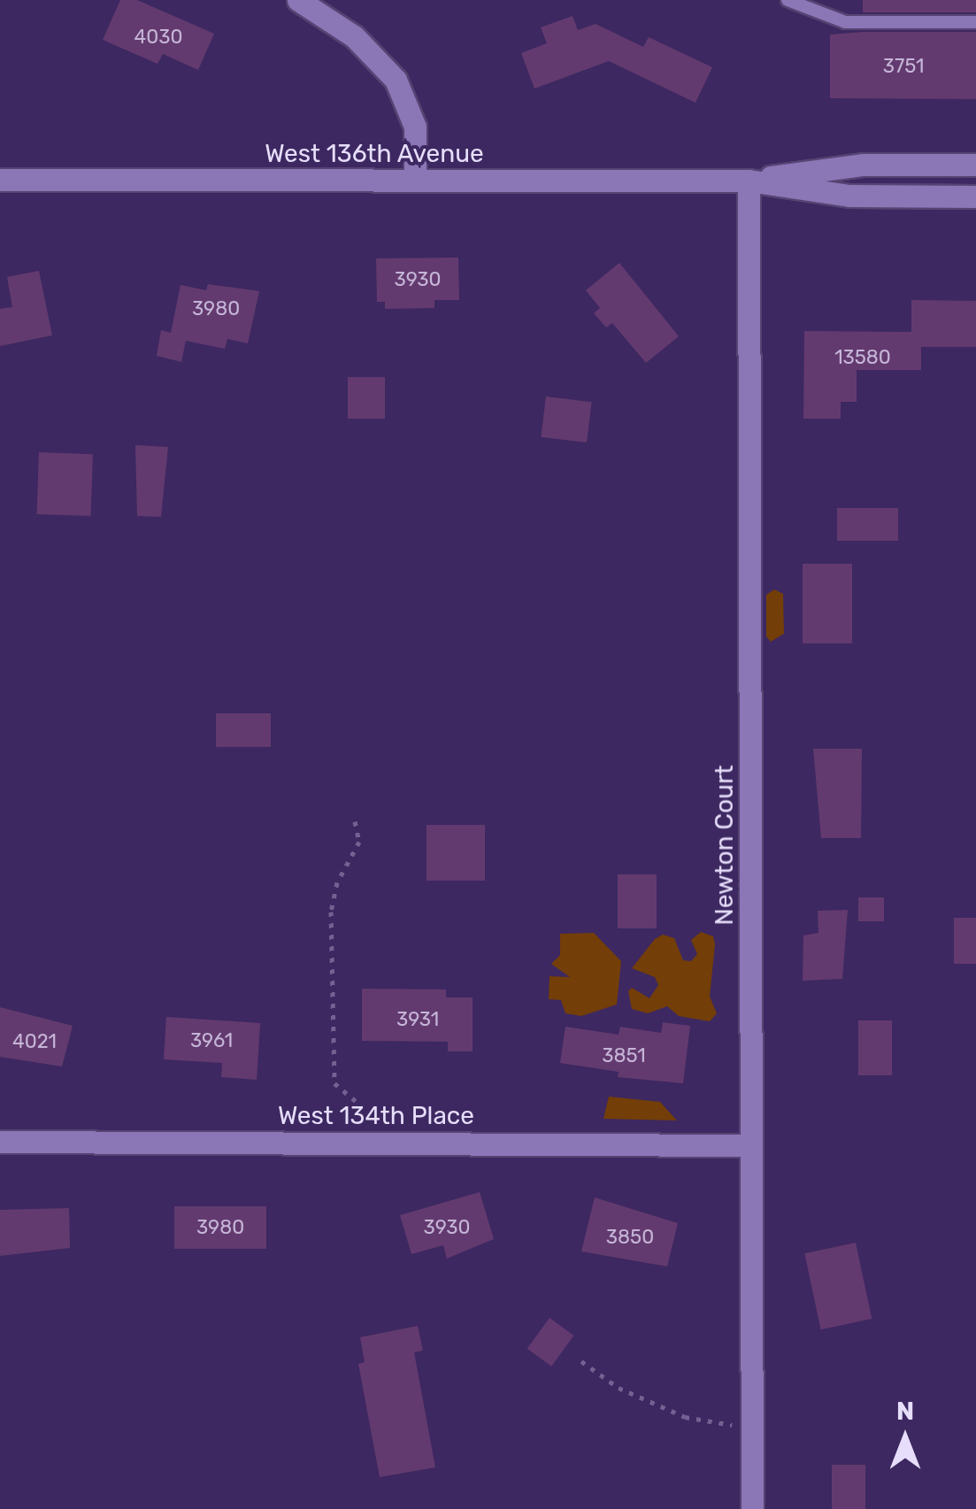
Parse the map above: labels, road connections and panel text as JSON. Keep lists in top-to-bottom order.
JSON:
{
  "streets": {
    "street": ["West 136th Avenue", "Newton Court", "West 134th Place"]
  },
  "crossings": [
    ["West 136th Avenue", "Newton Court"],
    ["Newton Court", "West 134th Place"]
  ],
  "house_numbers": [
    "4030",
    "3751",
    "3930",
    "3980",
    "13580",
    "3931",
    "3961",
    "4021",
    "3851",
    "3980",
    "3930",
    "3850"
  ],
  "north": "top"
}
